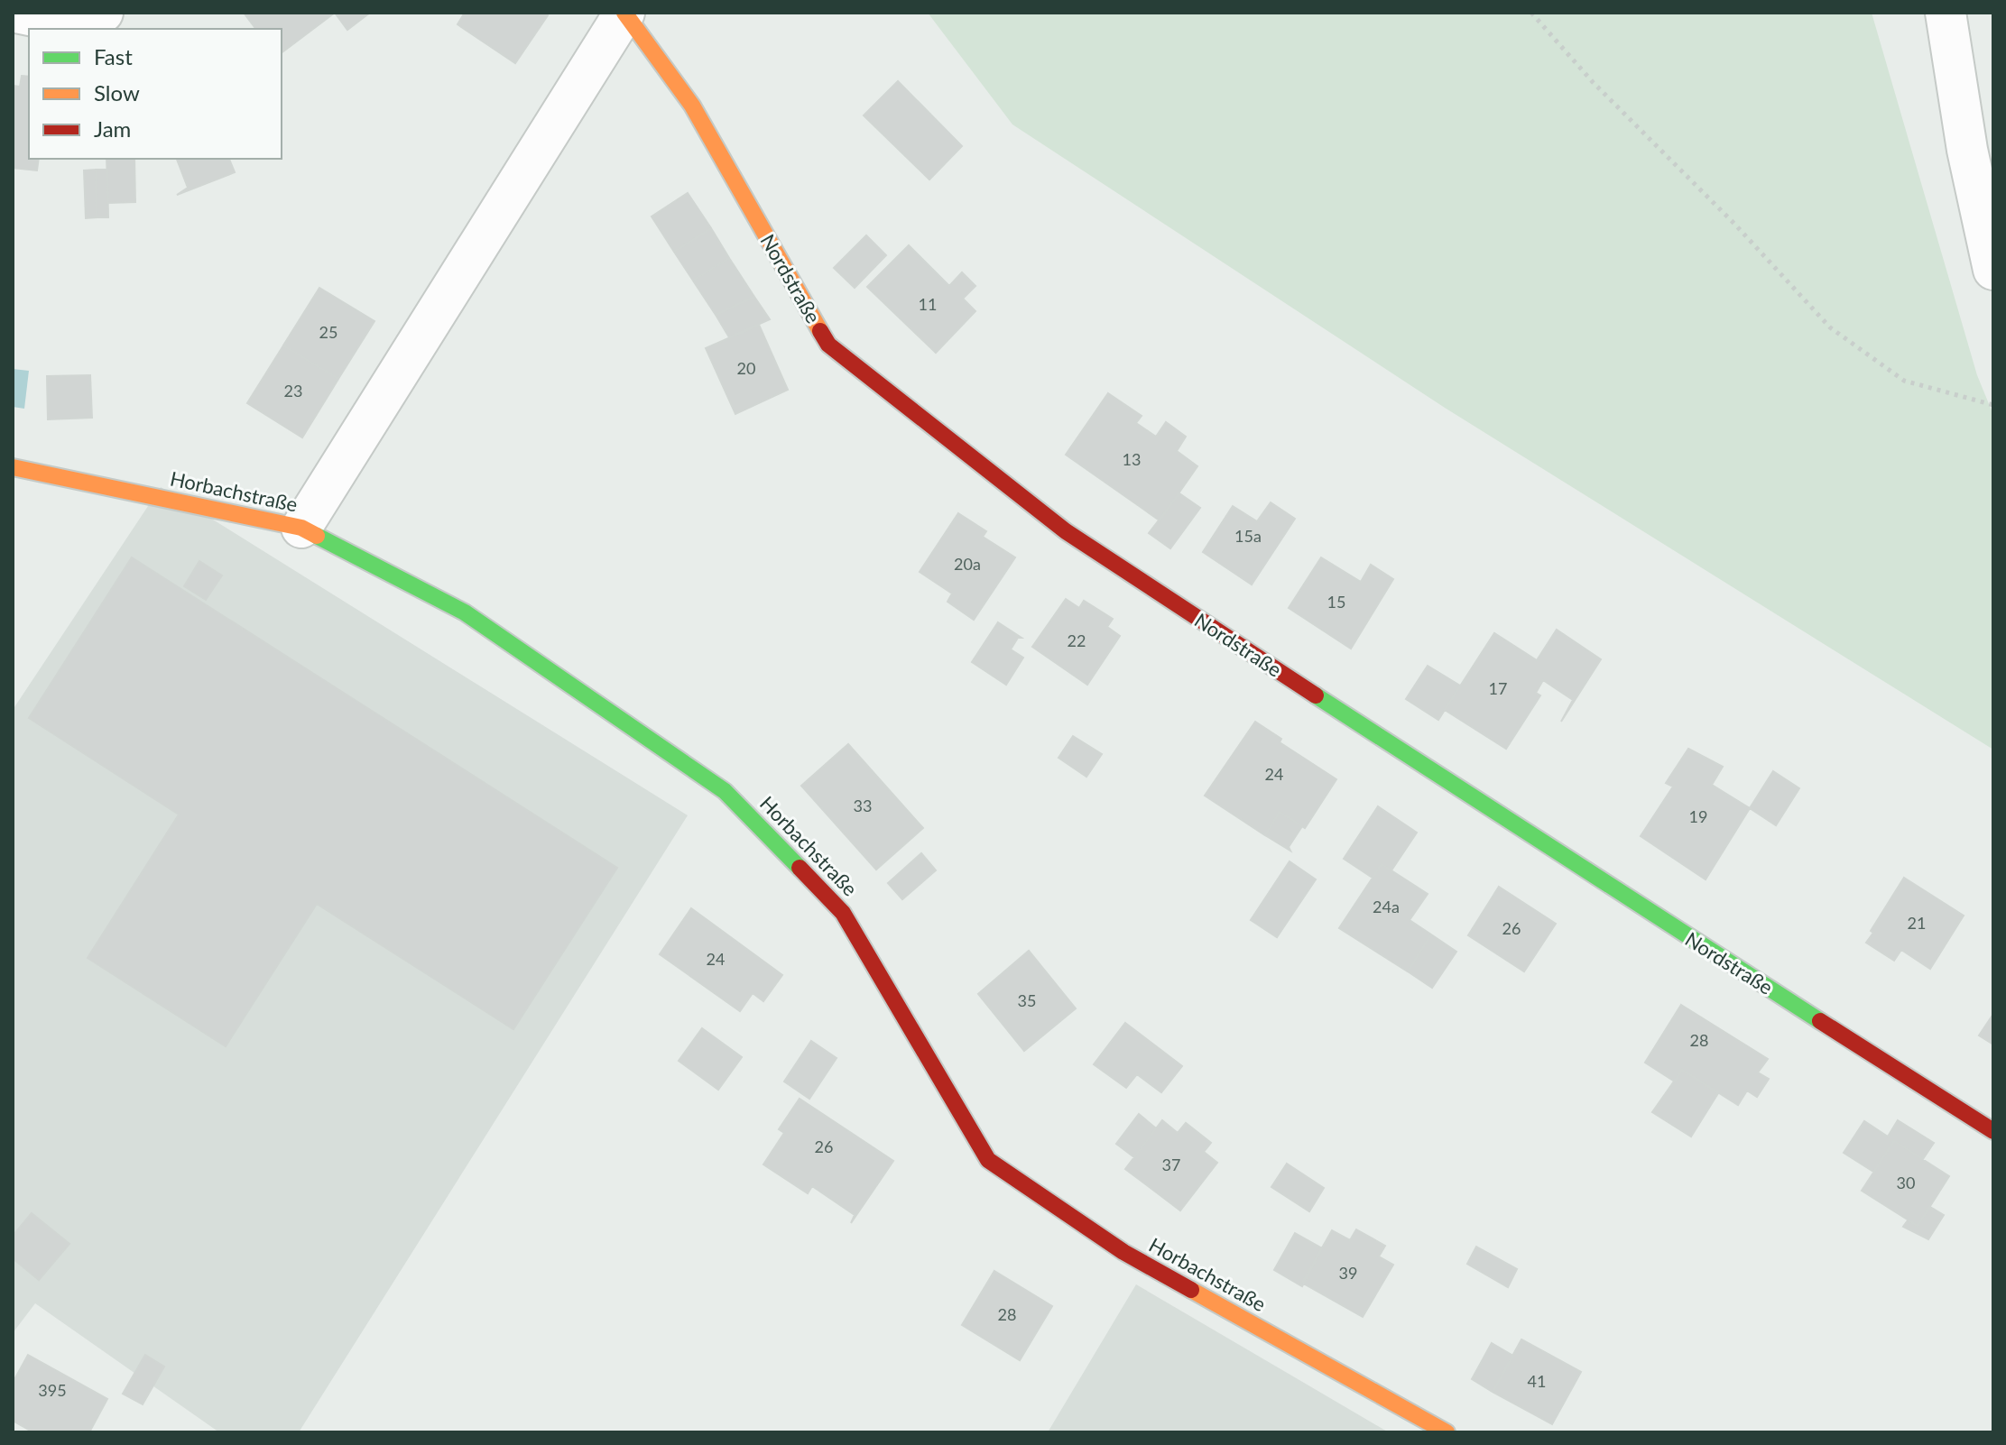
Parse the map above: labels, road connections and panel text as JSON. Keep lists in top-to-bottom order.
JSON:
{
  "streets": {
    "street": ["Nordstraße", "Horbachstraße"]
  },
  "house_numbers": [
    "11",
    "25",
    "20",
    "23",
    "13",
    "15a",
    "20a",
    "15",
    "22",
    "17",
    "24",
    "33",
    "19",
    "24a",
    "21",
    "26",
    "24",
    "35",
    "28",
    "26",
    "37",
    "30",
    "39",
    "28",
    "41",
    "395"
  ],
  "legend": ["Fast", "Slow", "Jam"]
}
